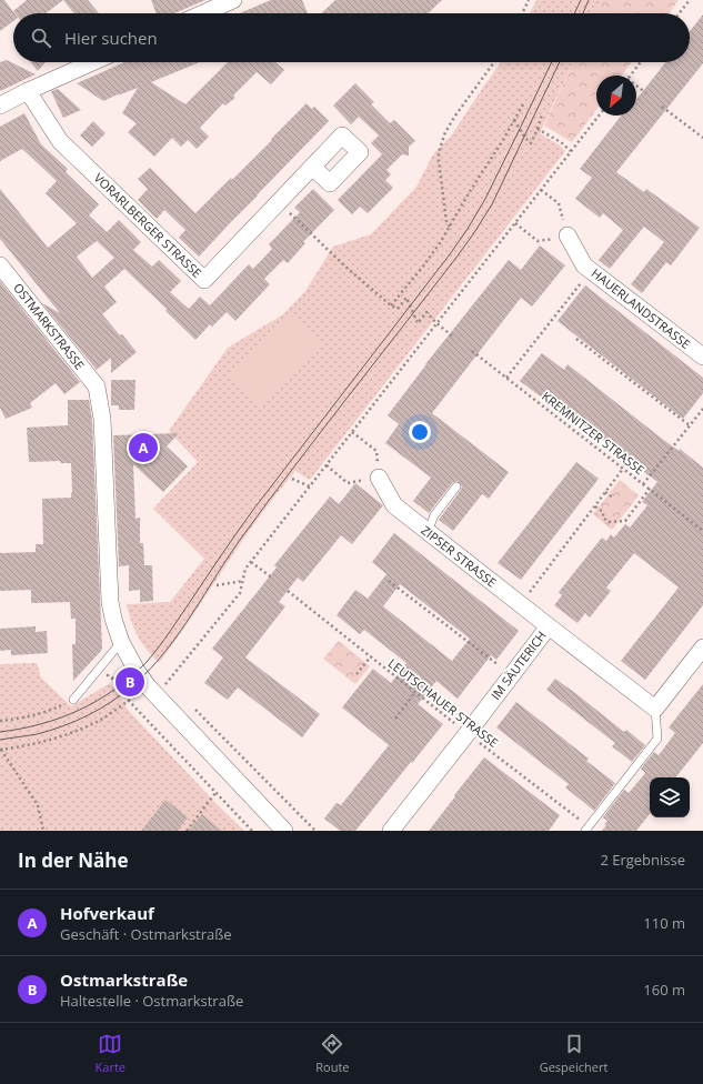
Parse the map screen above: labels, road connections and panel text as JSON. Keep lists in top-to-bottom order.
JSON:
{
  "streets": {
    "street": [
      "VORARLBERGER STRASSE",
      "HAUERLANDSTRASSE",
      "OSTMARKSTRASSE",
      "ZIPSER STRASSE",
      "IM SÄUTERICH"
    ],
    "path": ["KREMNITZER STRASSE", "LEUTSCHAUER STRASSE"]
  },
  "crossings": [
    ["ZIPSER STRASSE", "IM SÄUTERICH"],
    ["IM SÄUTERICH", "LEUTSCHAUER STRASSE"]
  ],
  "north": "bottom left",
  "page": {
    "search": "Hier suchen",
    "pins": ["A", "B"],
    "heading": ["In der Nähe", "2 Ergebnisse"],
    "list": [
      {
        "mark": "A",
        "name": "Hofverkauf",
        "note": "Geschäft · Ostmarkstraße",
        "value": "110 m"
      },
      {
        "mark": "B",
        "name": "Ostmarkstraße",
        "note": "Haltestelle · Ostmarkstraße",
        "value": "160 m"
      }
    ],
    "nav": ["Karte", "Route", "Gespeichert"]
  }
}
